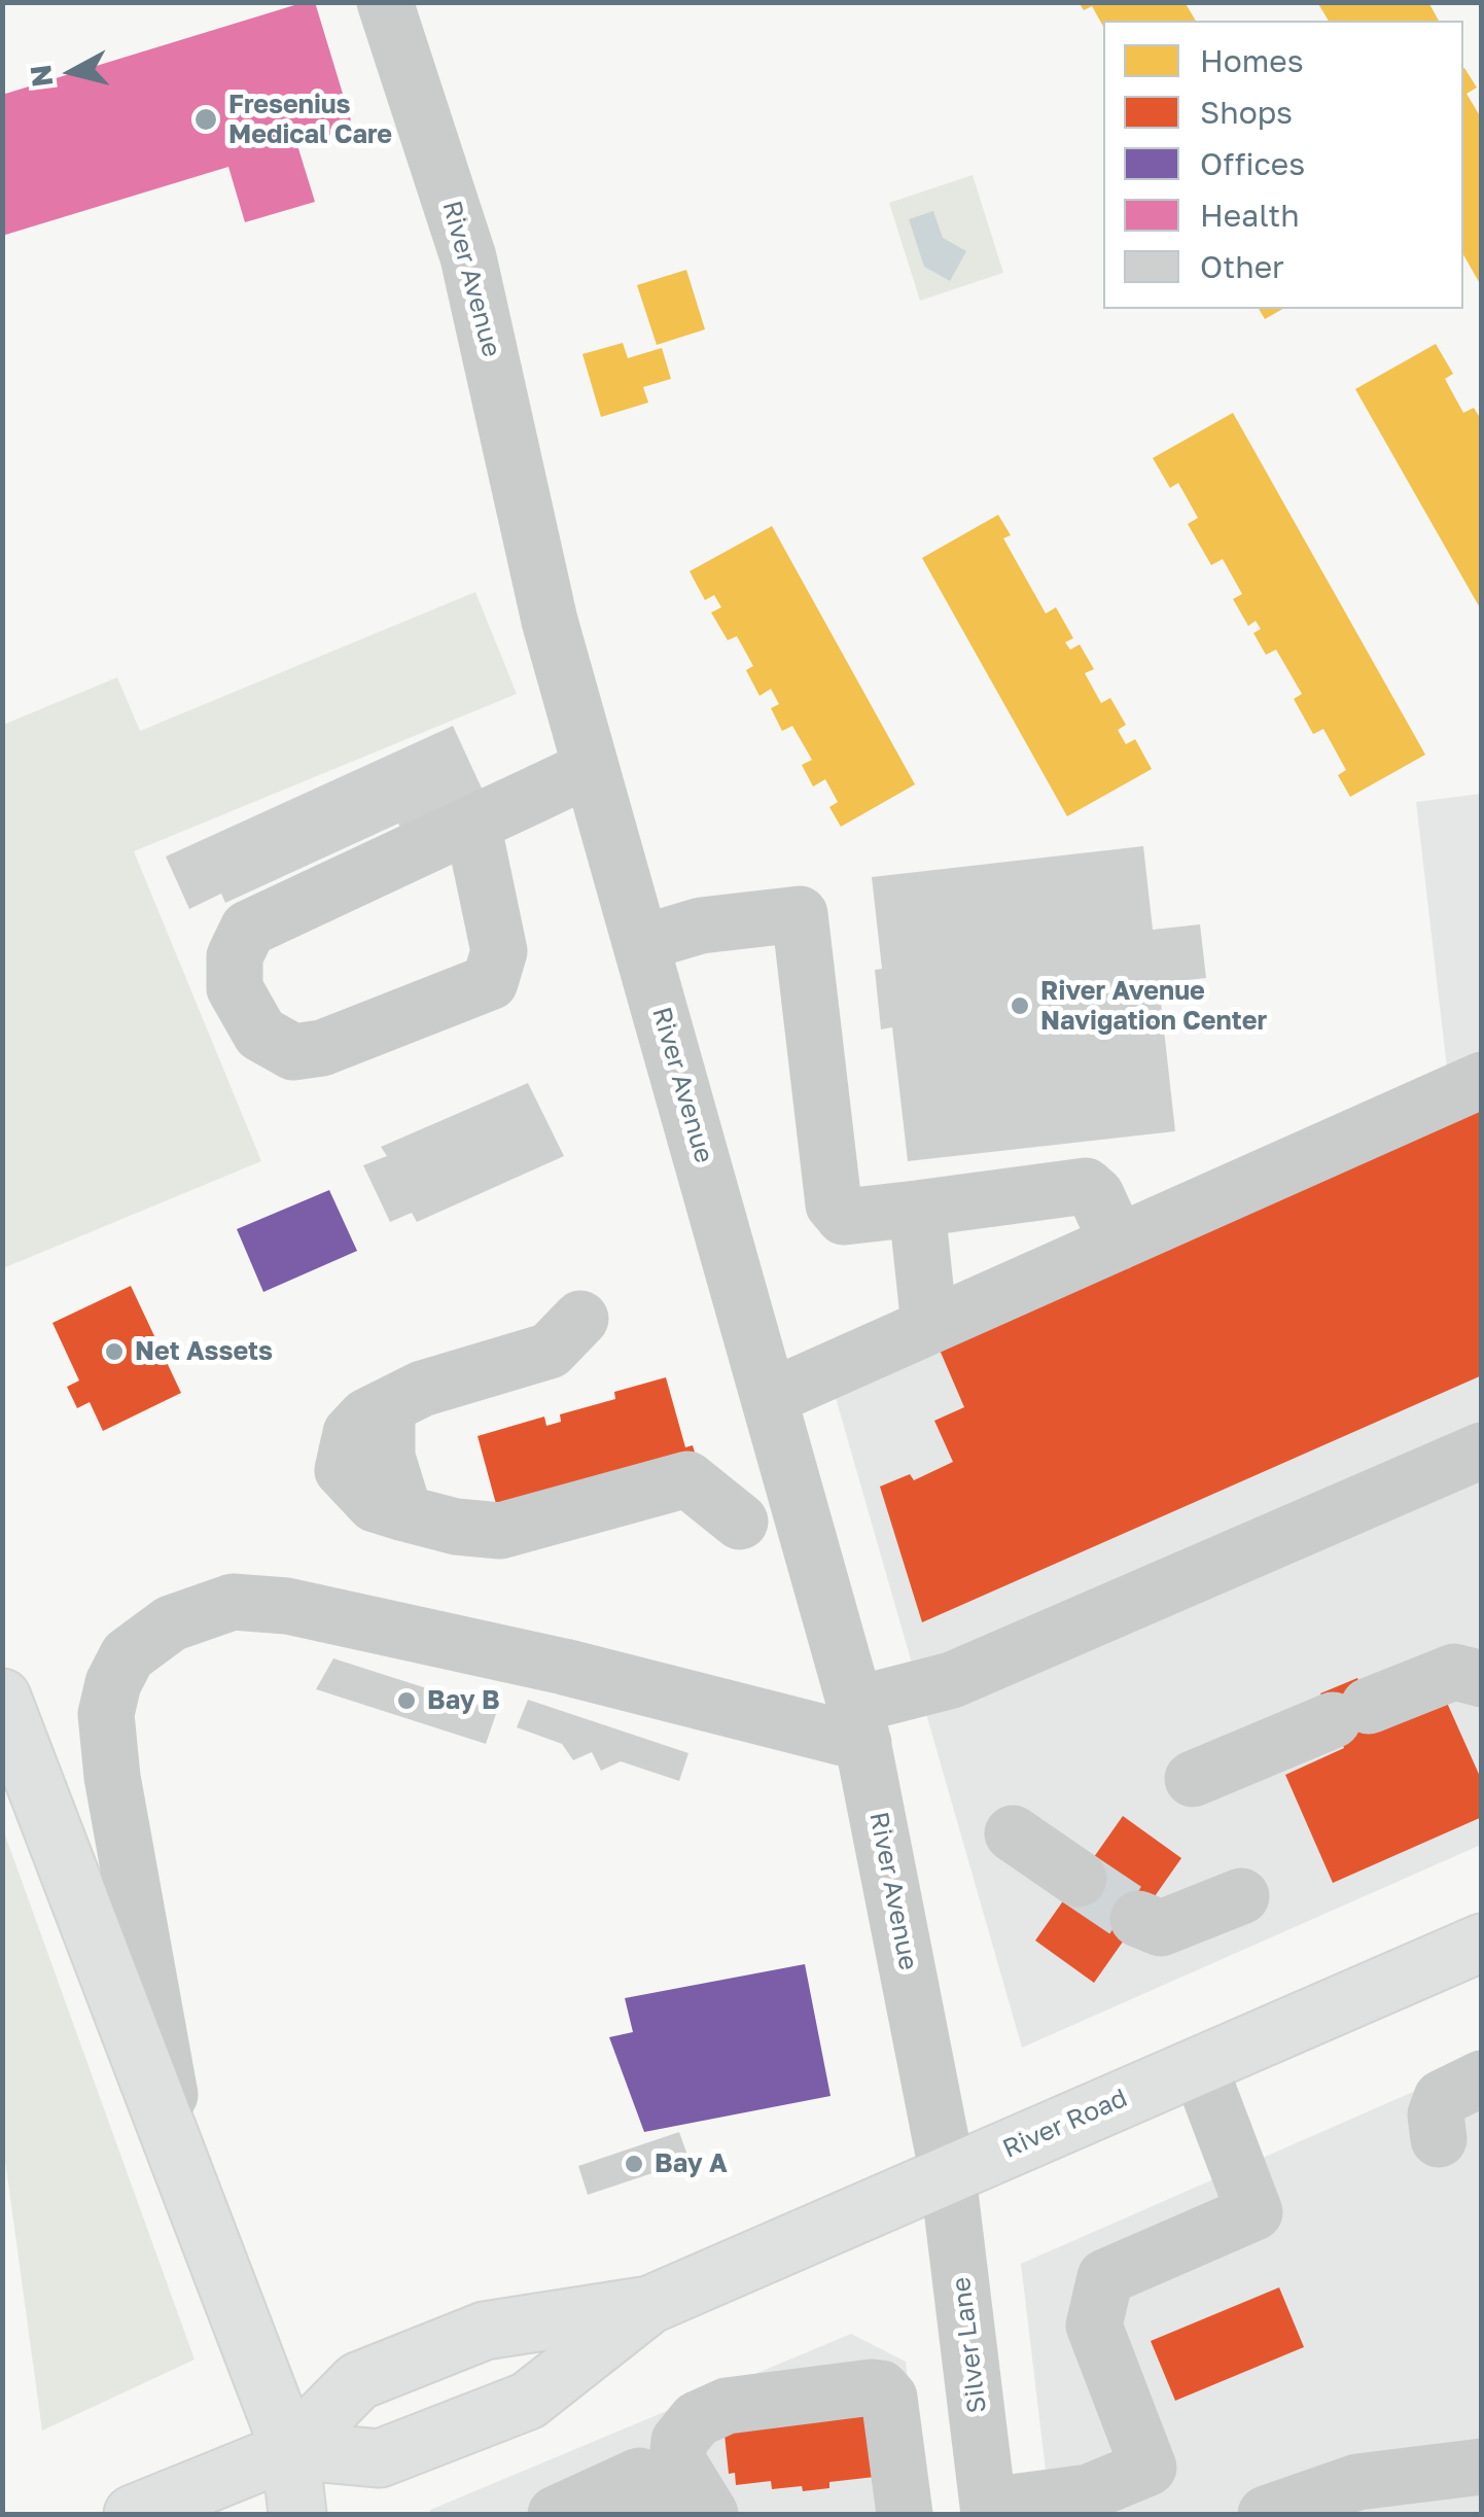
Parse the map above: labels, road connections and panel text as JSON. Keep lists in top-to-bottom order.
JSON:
{
  "streets": {
    "main road": ["River Road"],
    "street": ["River Avenue", "Silver Lane"]
  },
  "crossings": [
    ["River Avenue", "River Road"],
    ["River Avenue", "Silver Lane"],
    ["River Road", "Silver Lane"]
  ],
  "places": [
    "Fresenius Medical Care",
    "River Avenue Navigation Center",
    "Net Assets",
    "Bay B",
    "Bay A"
  ],
  "legend": [
    "Homes",
    "Shops",
    "Offices",
    "Health",
    "Other"
  ],
  "north": "left"
}
